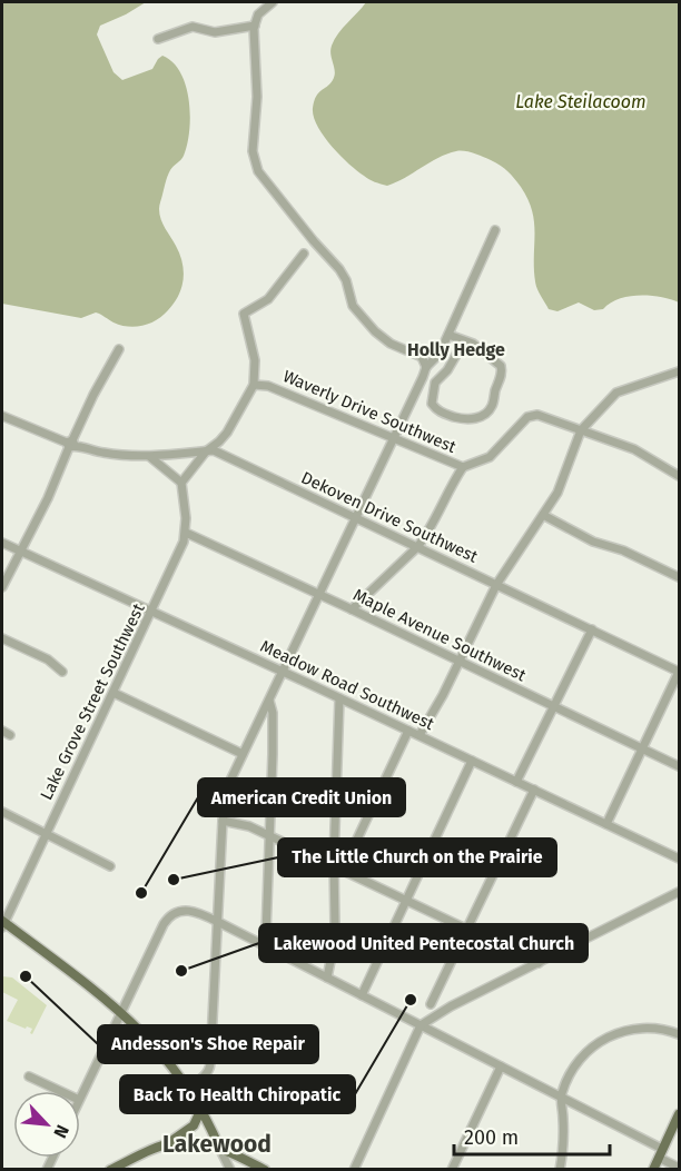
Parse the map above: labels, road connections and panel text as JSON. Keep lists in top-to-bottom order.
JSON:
{
  "streets": {
    "street": [
      "Waverly Drive Southwest",
      "Dekoven Drive Southwest",
      "Maple Avenue Southwest",
      "Meadow Road Southwest",
      "Lake Grove Street Southwest"
    ]
  },
  "crossings": [
    ["Maple Avenue Southwest", "Lake Grove Street Southwest"],
    ["Meadow Road Southwest", "Lake Grove Street Southwest"]
  ],
  "districts": ["Holly Hedge", "Lakewood"],
  "water": ["Lake Steilacoom"],
  "places": [
    "The Little Church on the Prairie",
    "American Credit Union",
    "Lakewood United Pentecostal Church",
    "Andesson's Shoe Repair",
    "Back To Health Chiropatic"
  ],
  "scale_bar": "200 m",
  "north": "bottom right"
}
